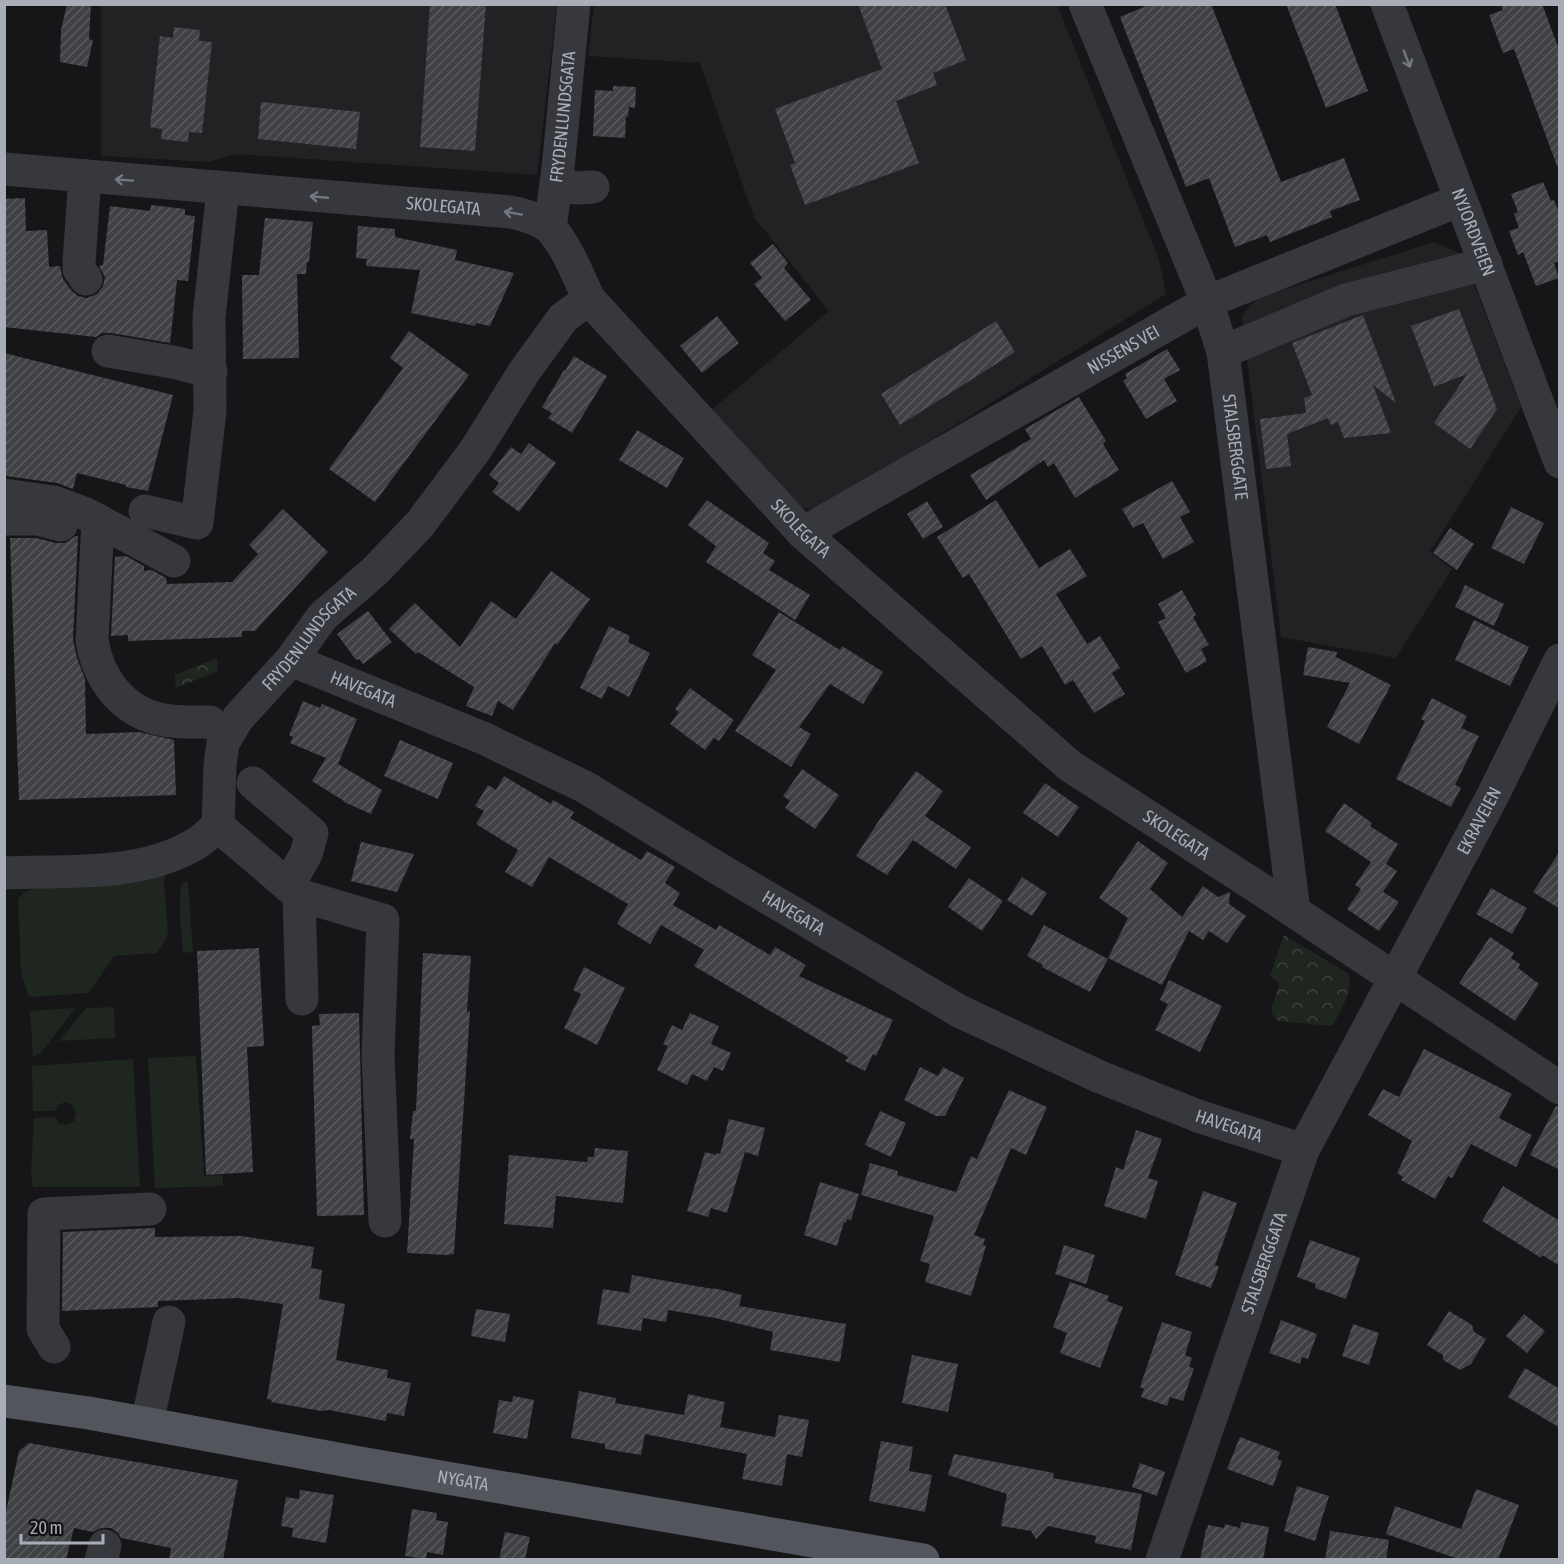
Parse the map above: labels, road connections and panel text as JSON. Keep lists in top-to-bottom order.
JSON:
{
  "streets": {
    "main road": ["NYGATA"],
    "street": [
      "FRYDENLUNDSGATA",
      "SKOLEGATA",
      "NYJORDVEIEN",
      "NISSENS VEI",
      "STALSBERGGATE",
      "HAVEGATA",
      "EKRAVEIEN",
      "STALSBERGGATA"
    ]
  },
  "crossings": [
    ["FRYDENLUNDSGATA", "SKOLEGATA"],
    ["FRYDENLUNDSGATA", "HAVEGATA"],
    ["SKOLEGATA", "NISSENS VEI"],
    ["SKOLEGATA", "STALSBERGGATE"],
    ["SKOLEGATA", "EKRAVEIEN"],
    ["SKOLEGATA", "STALSBERGGATA"],
    ["NYJORDVEIEN", "NISSENS VEI"],
    ["NISSENS VEI", "STALSBERGGATE"],
    ["HAVEGATA", "STALSBERGGATA"],
    ["EKRAVEIEN", "STALSBERGGATA"]
  ],
  "one_way": ["NYJORDVEIEN"],
  "scale_bar": "20 m"
}
